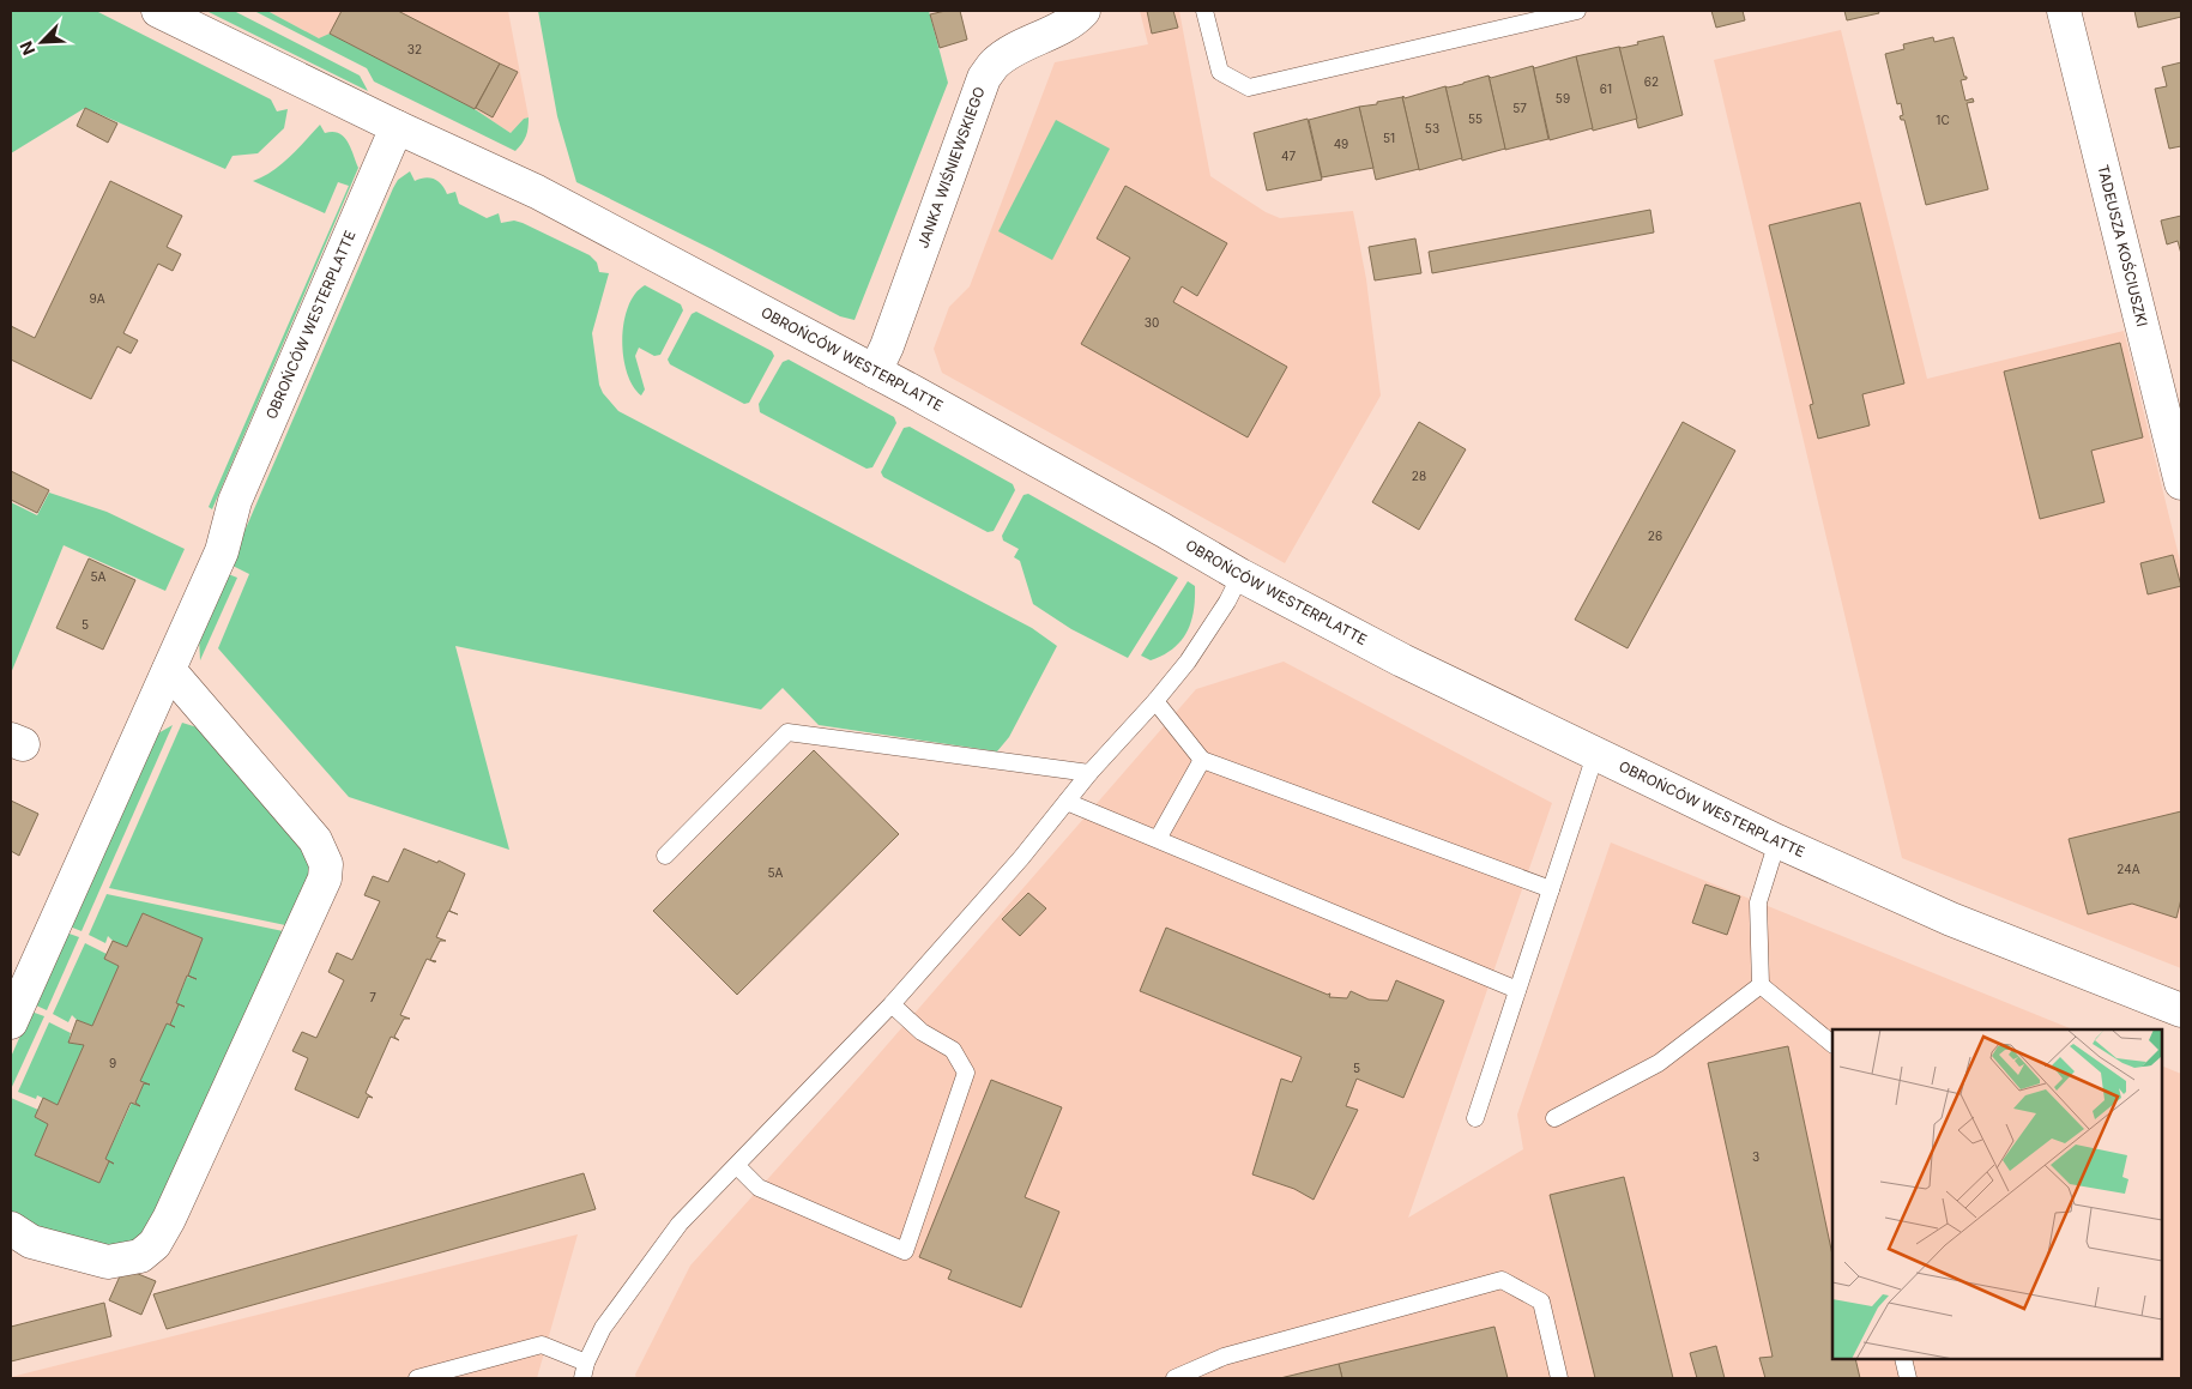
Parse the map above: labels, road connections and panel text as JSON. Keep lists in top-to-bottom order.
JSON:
{
  "streets": {
    "street": ["JANKA WIŚNIEWSKIEGO", "TADEUSZA KOŚCIUSZKI", "OBROŃCÓW WESTERPLATTE"]
  },
  "crossings": [
    ["JANKA WIŚNIEWSKIEGO", "OBROŃCÓW WESTERPLATTE"]
  ],
  "house_numbers": [
    "32",
    "62",
    "61",
    "59",
    "57",
    "55",
    "1C",
    "53",
    "51",
    "49",
    "47",
    "9A",
    "30",
    "28",
    "26",
    "5A",
    "5",
    "24A",
    "5A",
    "7",
    "9",
    "5",
    "3"
  ],
  "north": "bottom left"
}
